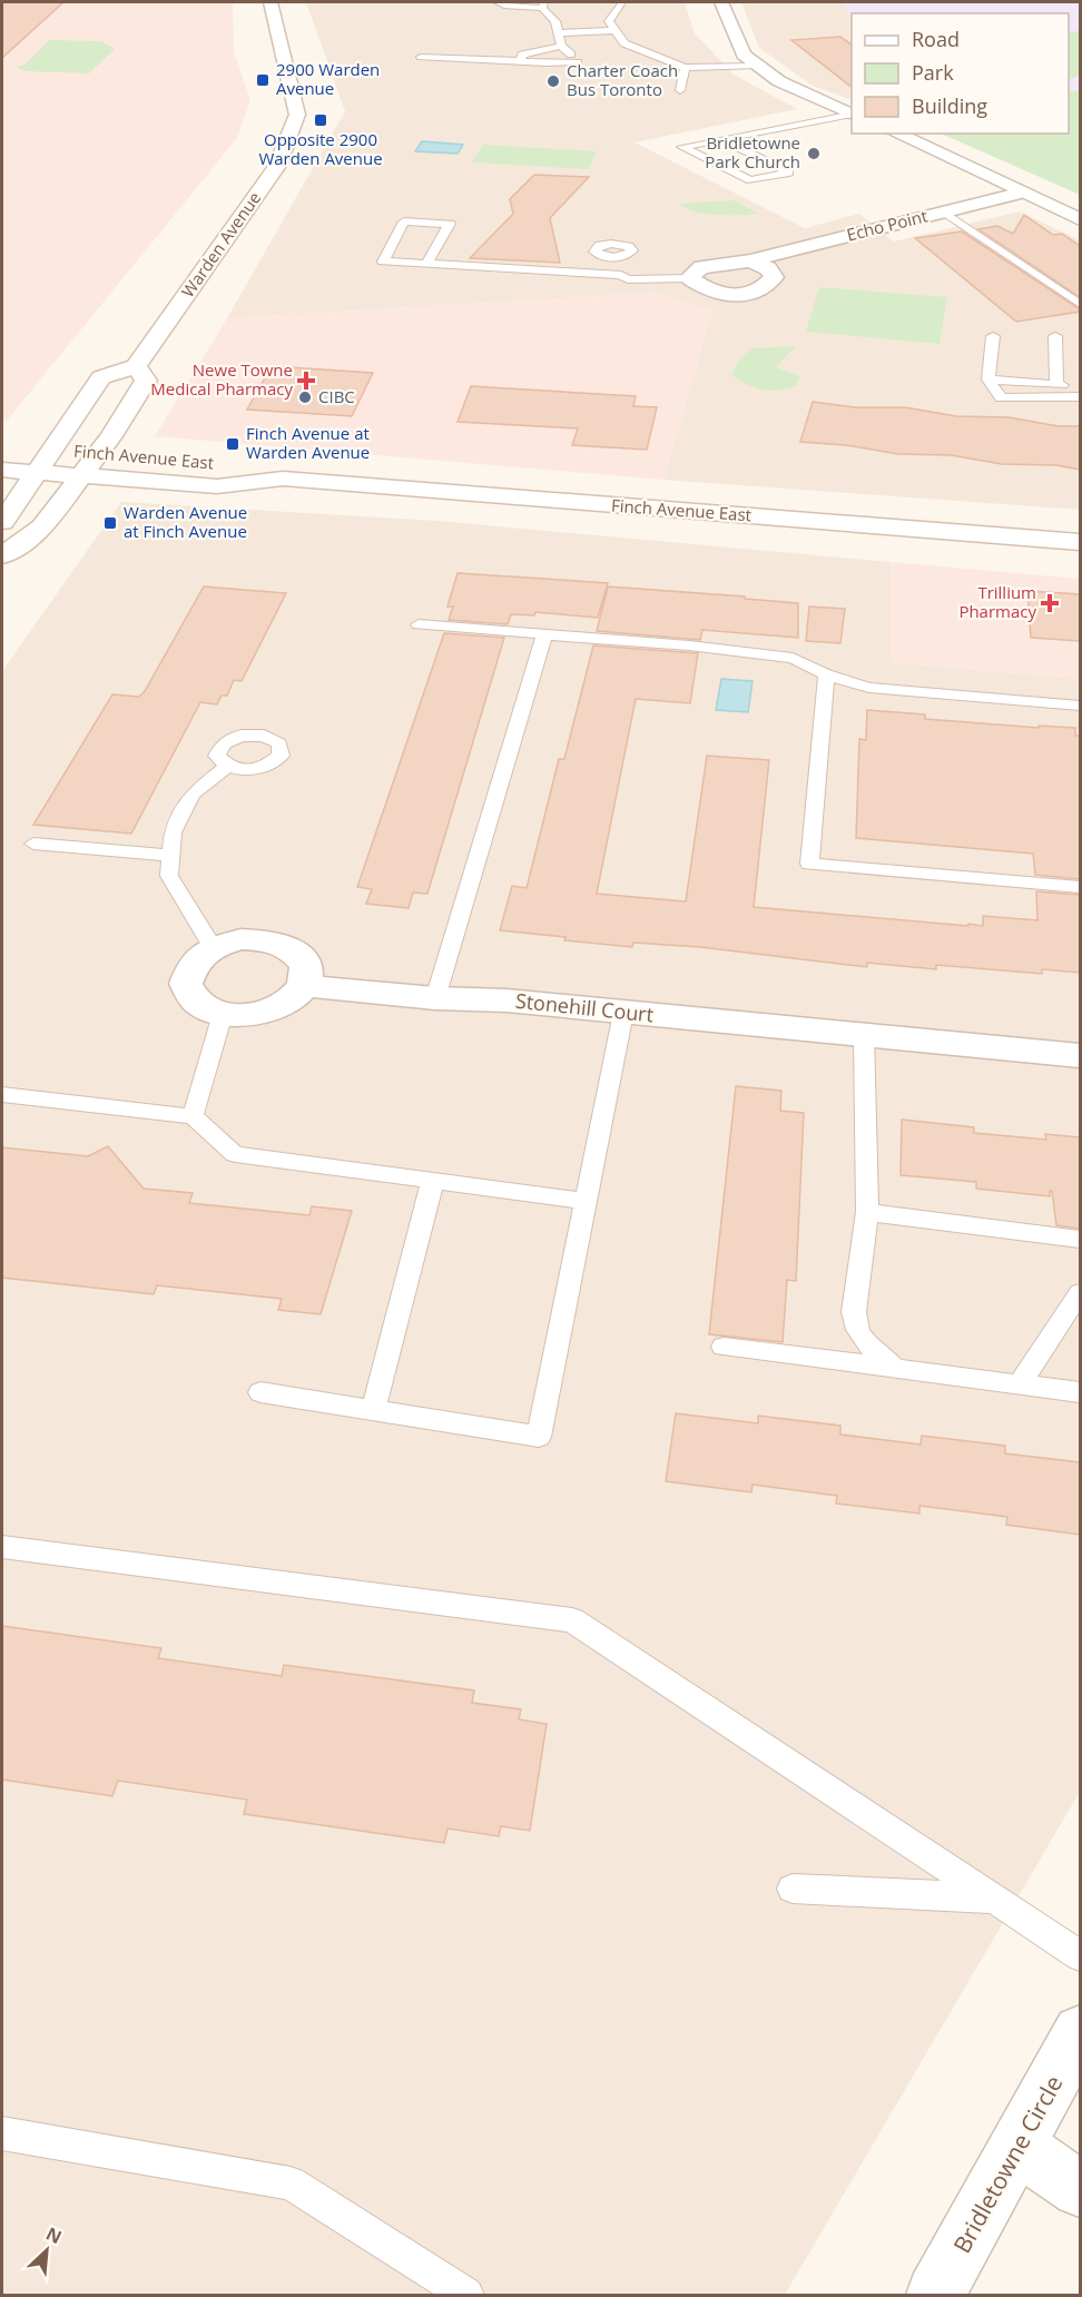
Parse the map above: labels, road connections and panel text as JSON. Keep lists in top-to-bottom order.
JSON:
{
  "streets": {
    "main road": [
      "Echo Point",
      "Warden Avenue",
      "Finch Avenue East",
      "Stonehill Court",
      "Bridletowne Circle"
    ]
  },
  "places": {
    "transit": [
      "2900 Warden Avenue",
      "Opposite 2900 Warden Avenue",
      "Finch Avenue at Warden Avenue",
      "Warden Avenue at Finch Avenue"
    ],
    "other": ["Charter Coach Bus Toronto", "Bridletowne Park Church", "CIBC"],
    "health": ["Newe Towne Medical Pharmacy", "Trillium Pharmacy"]
  },
  "legend": ["Road", "Park", "Building"],
  "north": "top right"
}
